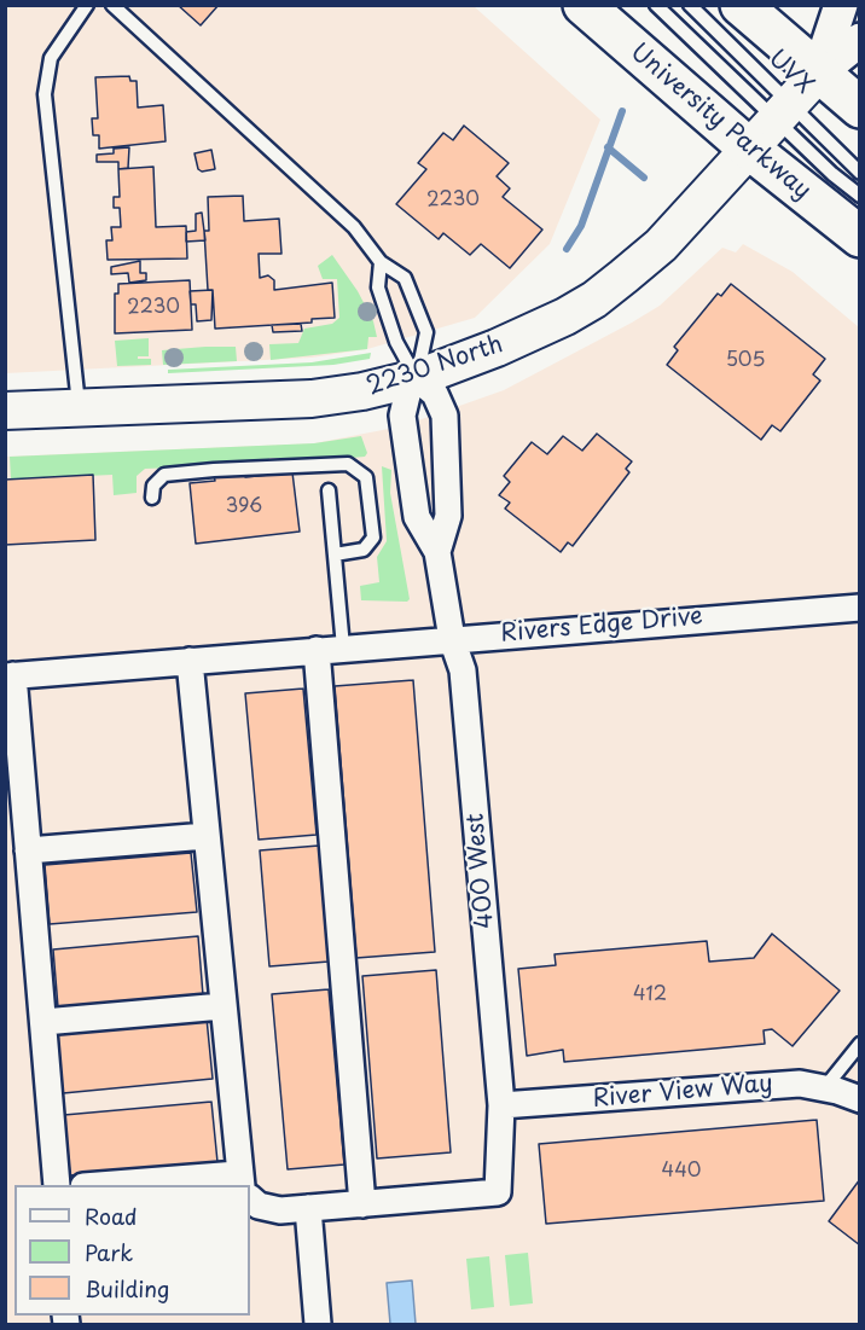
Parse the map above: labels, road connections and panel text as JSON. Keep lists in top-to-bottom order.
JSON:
{
  "streets": {
    "main road": ["University Parkway", "2230 North"],
    "street": ["Rivers Edge Drive", "400 West", "River View Way"],
    "lane": ["UVX"]
  },
  "crossings": [
    ["UVX", "2230 North"],
    ["University Parkway", "2230 North"],
    ["2230 North", "400 West"],
    ["Rivers Edge Drive", "400 West"],
    ["400 West", "River View Way"]
  ],
  "house_numbers": [
    "2230",
    "2230",
    "505",
    "396",
    "412",
    "440"
  ],
  "legend": ["Road", "Park", "Building"]
}
